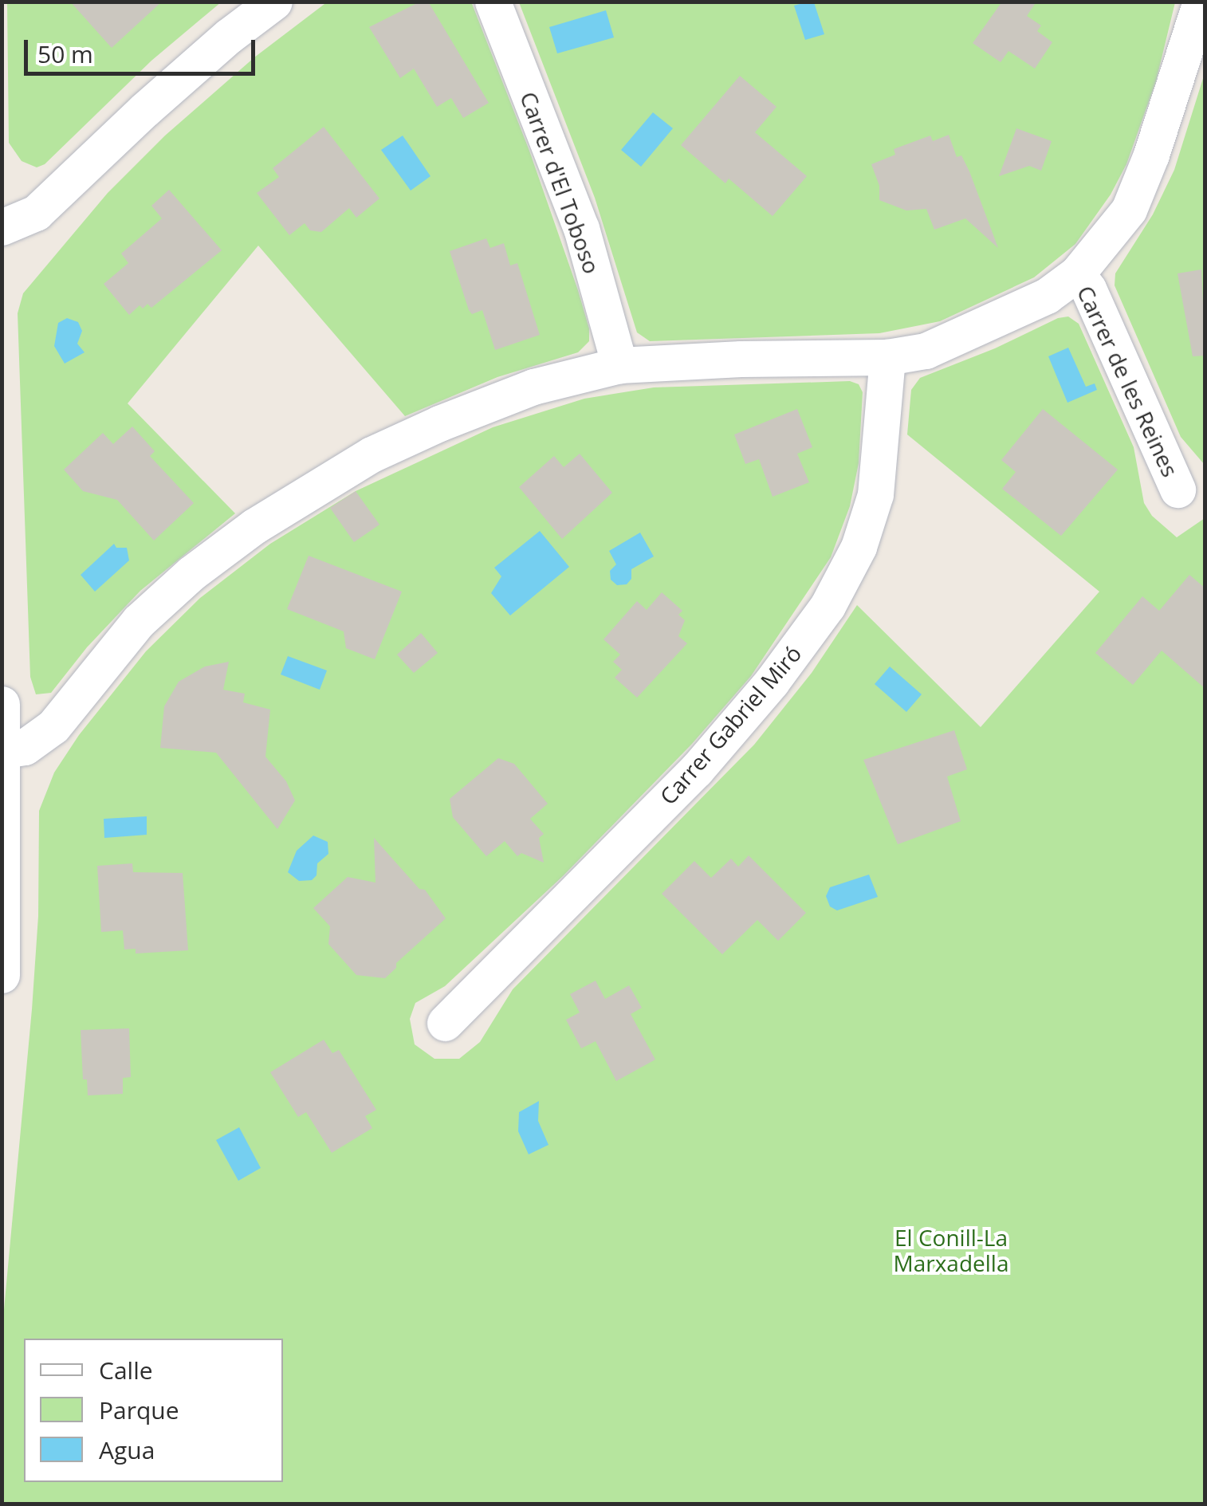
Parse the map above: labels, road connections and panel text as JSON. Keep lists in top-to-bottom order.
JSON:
{
  "streets": {
    "street": ["Carrer d'El Toboso", "Carrer de les Reines", "Carrer Gabriel Miró"]
  },
  "parks": ["El Conill-La Marxadella"],
  "legend": ["Calle", "Parque", "Agua"],
  "scale_bar": "50 m"
}
